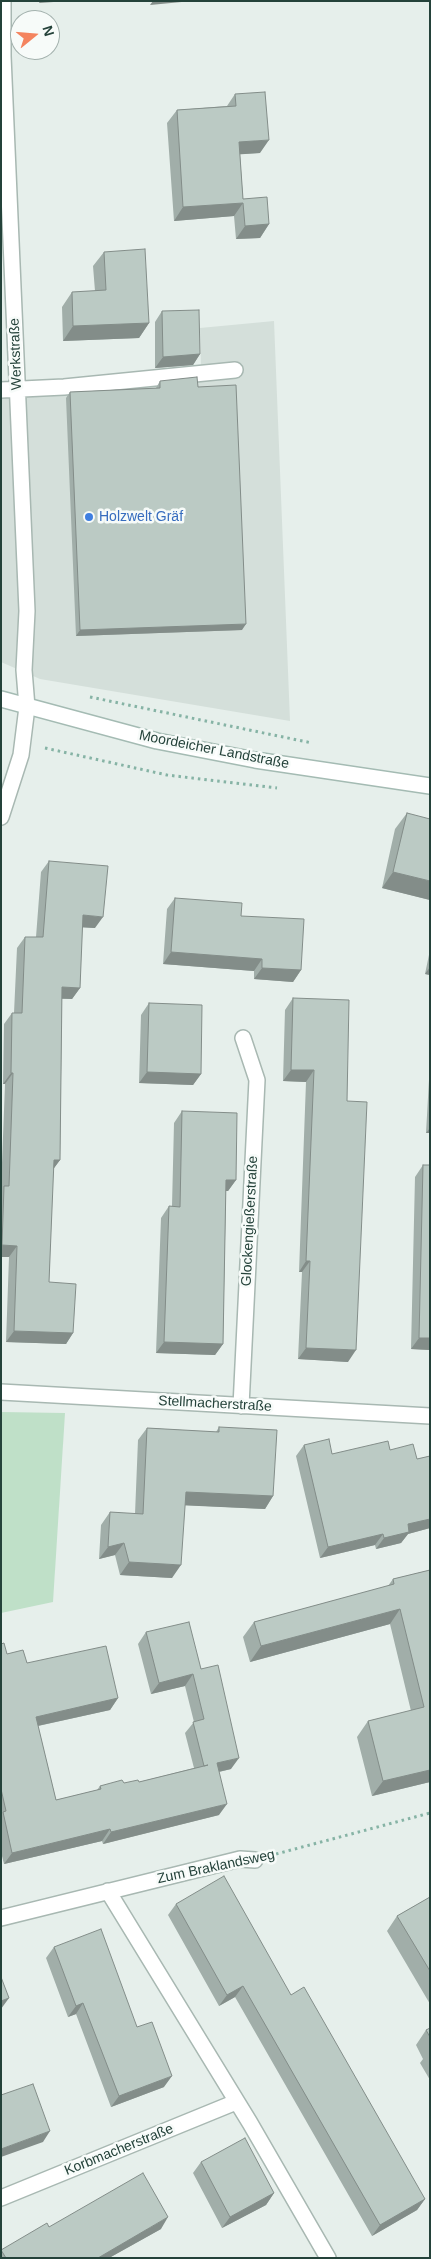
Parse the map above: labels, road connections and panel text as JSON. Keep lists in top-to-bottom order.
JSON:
{
  "streets": {
    "street": [
      "Werkstraße",
      "Moordeicher Landstraße",
      "Glockengießerstraße",
      "Stellmacherstraße",
      "Zum Braklandsweg",
      "Korbmacherstraße"
    ]
  },
  "crossings": [
    ["Werkstraße", "Moordeicher Landstraße"],
    ["Glockengießerstraße", "Stellmacherstraße"]
  ],
  "places": ["Holzwelt Gräf"],
  "north": "right"
}
